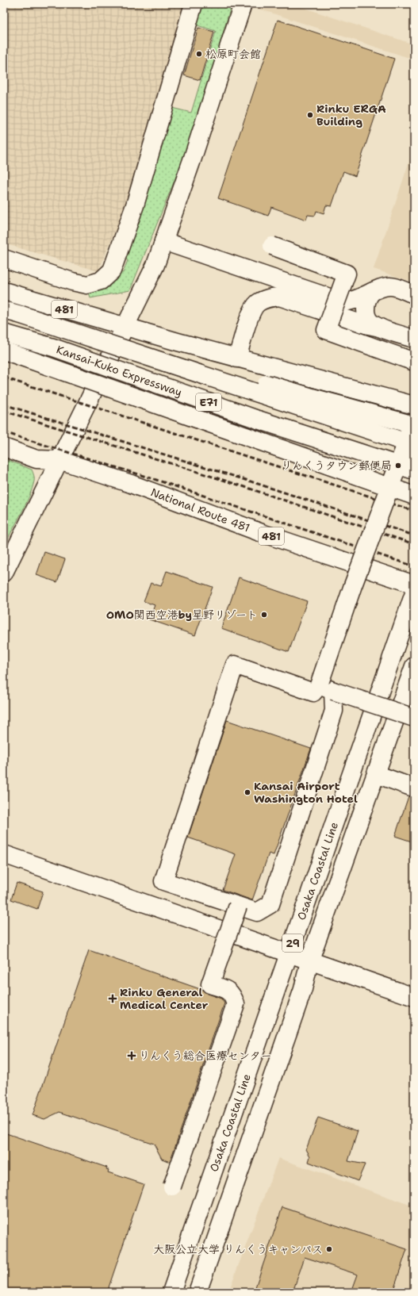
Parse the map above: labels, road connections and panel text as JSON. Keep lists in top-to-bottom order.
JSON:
{
  "streets": {
    "main road": [
      "481",
      "Kansai-Kuko Expressway",
      "E71",
      "National Route 481",
      "Osaka Coastal Line",
      "29"
    ]
  },
  "places": {
    "other": [
      "松原町会館",
      "Rinku ERGA Building",
      "りんくうタウン郵便局",
      "OMO関西空港by星野リゾート",
      "Kansai Airport Washington Hotel",
      "大阪公立大学 りんくうキャンパス"
    ],
    "health": ["Rinku General Medical Center", "りんくう総合医療センター"]
  }
}
